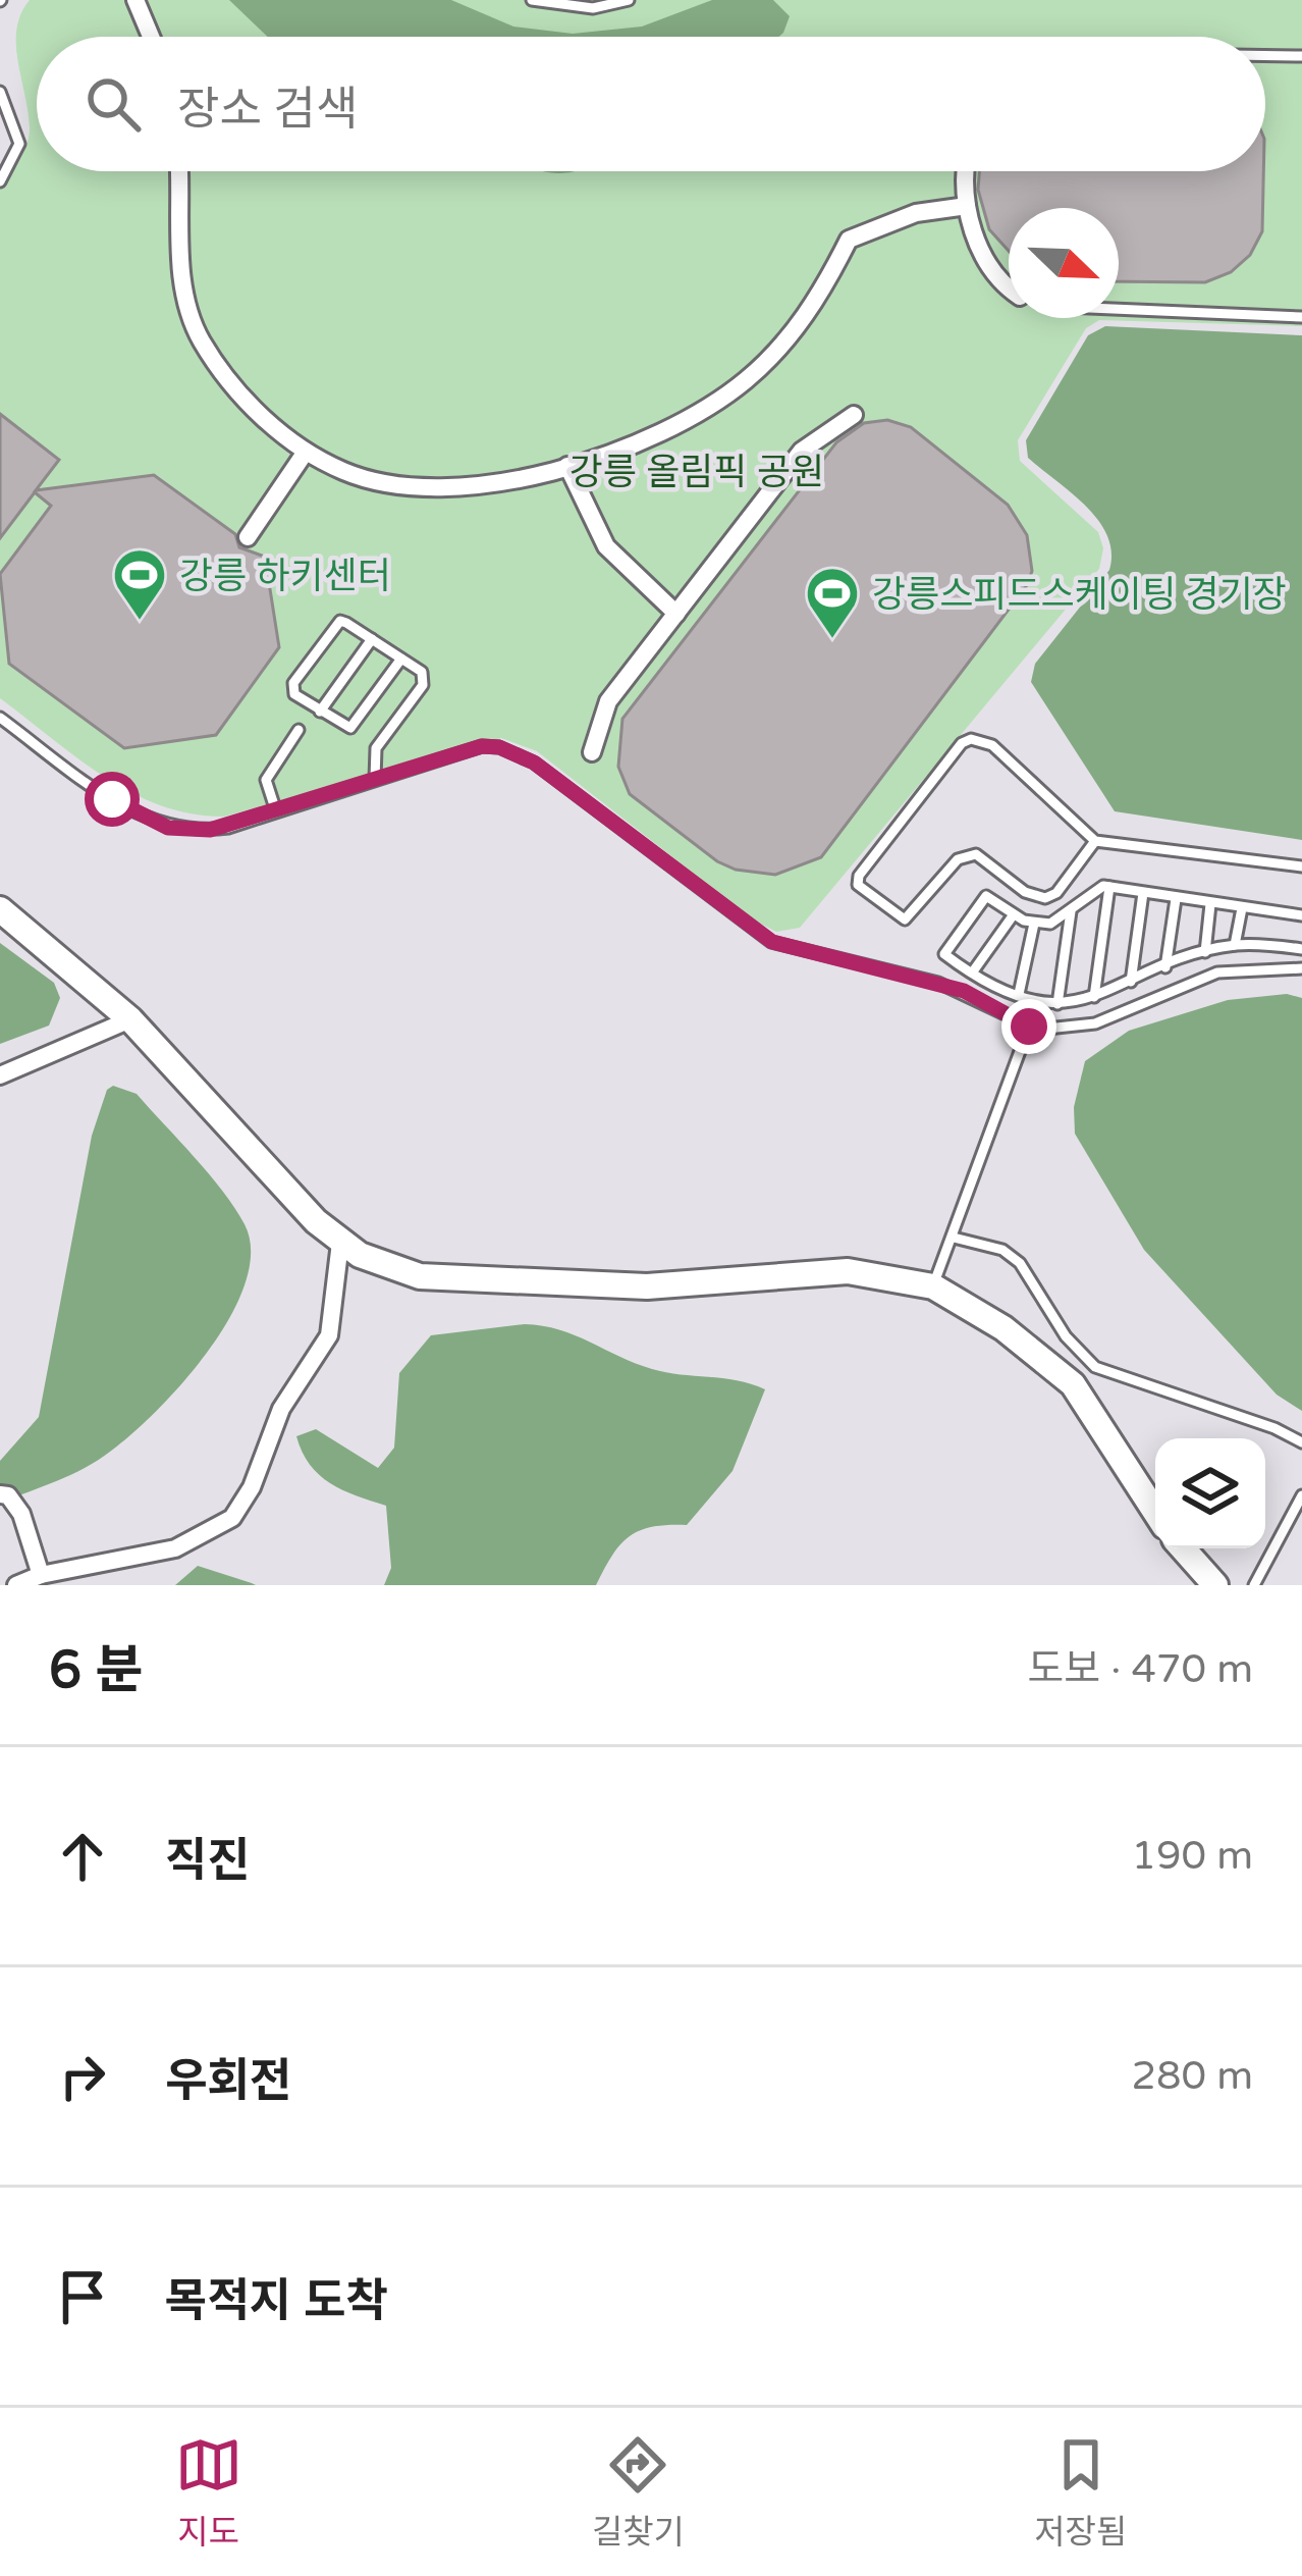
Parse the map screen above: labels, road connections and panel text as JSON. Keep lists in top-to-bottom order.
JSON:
{
  "parks": ["강릉 올림픽 공원"],
  "places": {
    "sports": ["강릉 하키센터", "강릉스피드스케이팅 경기장"]
  },
  "north": "bottom right",
  "page": {
    "search": "장소 검색",
    "heading": ["6 분", "도보 · 470 m"],
    "list": [
      ["직진", "190 m"],
      ["우회전", "280 m"],
      "목적지 도착"
    ],
    "nav": ["지도", "길찾기", "저장됨"]
  }
}
